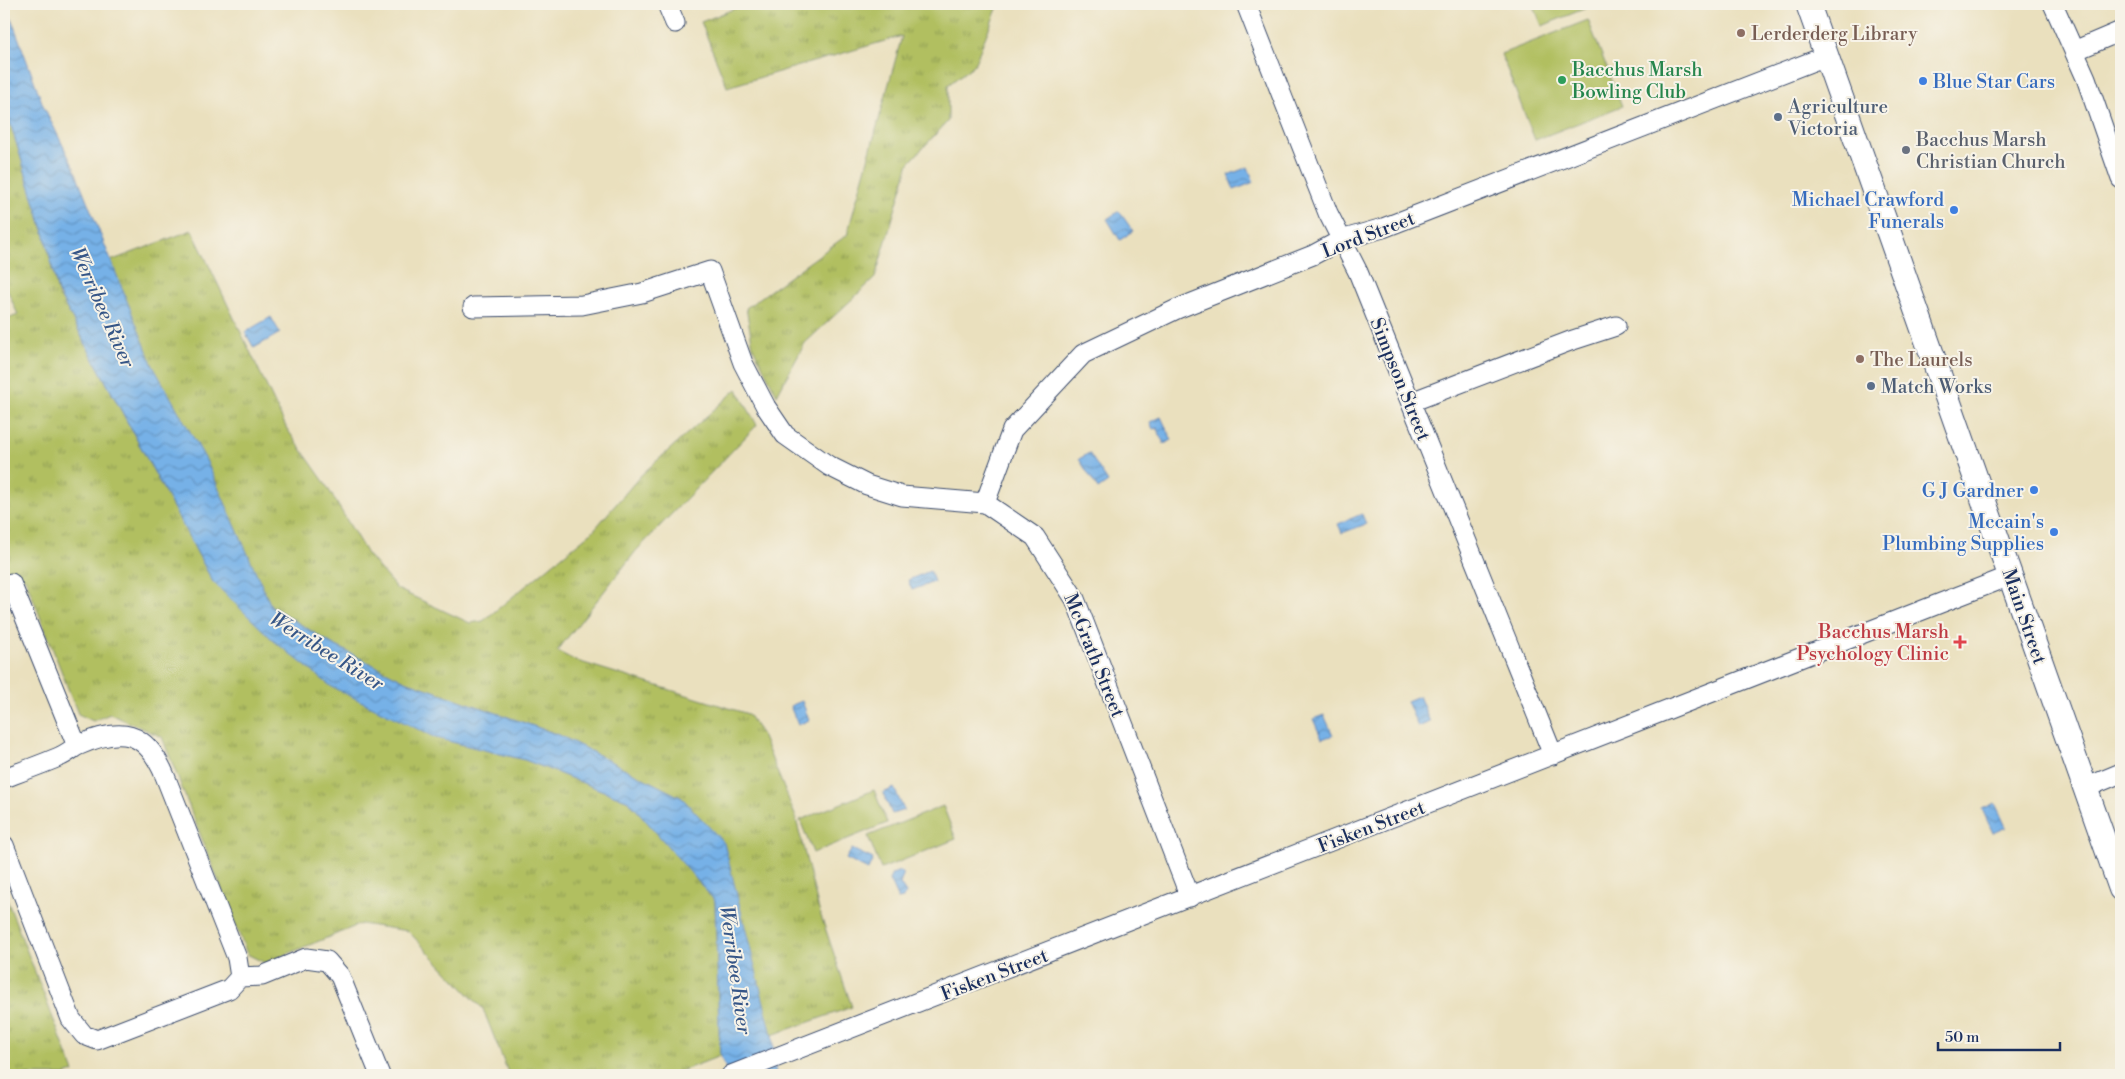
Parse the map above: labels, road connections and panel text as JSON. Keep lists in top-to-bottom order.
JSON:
{
  "streets": {
    "main road": ["Main Street"],
    "street": [
      "Lord Street",
      "Simpson Street",
      "McGrath Street",
      "Fisken Street"
    ]
  },
  "crossings": [
    ["Lord Street", "Simpson Street"],
    ["Lord Street", "Main Street"],
    ["Lord Street", "McGrath Street"],
    ["Simpson Street", "Fisken Street"],
    ["Main Street", "Fisken Street"],
    ["McGrath Street", "Fisken Street"]
  ],
  "water": ["Werribee River"],
  "places": {
    "other": [
      "Lerderderg Library",
      "Bacchus Marsh Bowling Club",
      "Blue Star Cars",
      "Agriculture Victoria",
      "Bacchus Marsh Christian Church",
      "Michael Crawford Funerals",
      "The Laurels",
      "Match Works",
      "G J Gardner",
      "Mccain's Plumbing Supplies"
    ],
    "health": ["Bacchus Marsh Psychology Clinic"]
  },
  "scale_bar": "50 m"
}
